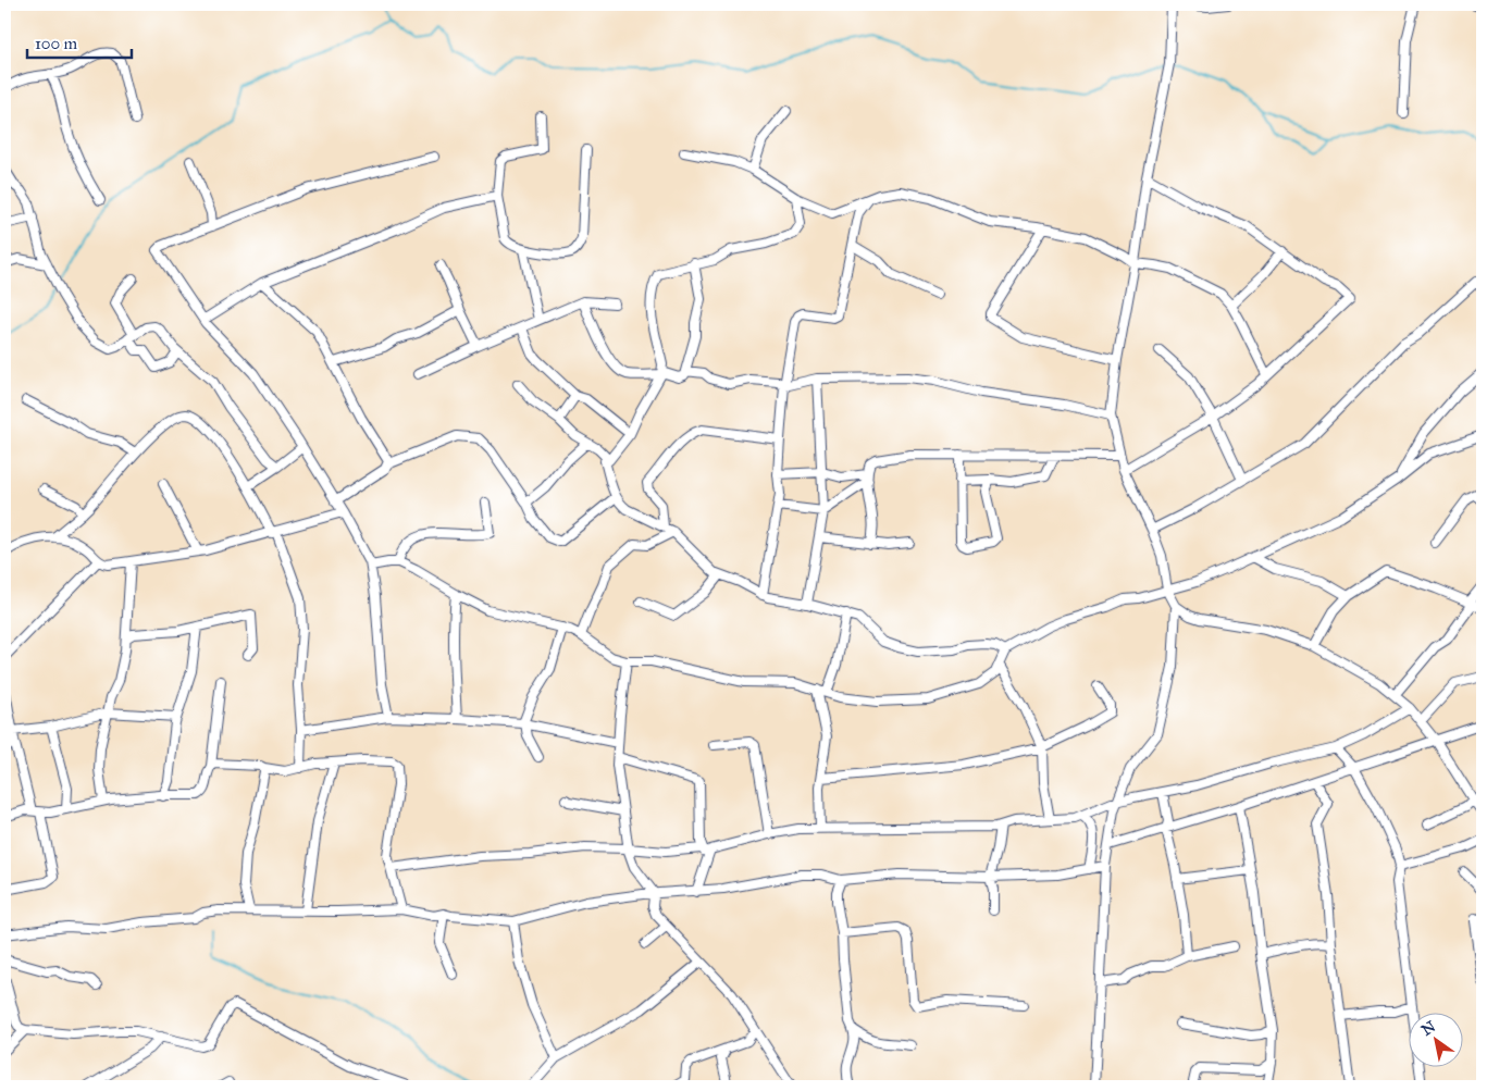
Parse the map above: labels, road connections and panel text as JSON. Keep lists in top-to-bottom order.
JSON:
{
  "scale_bar": "100 m",
  "north": "top left"
}
